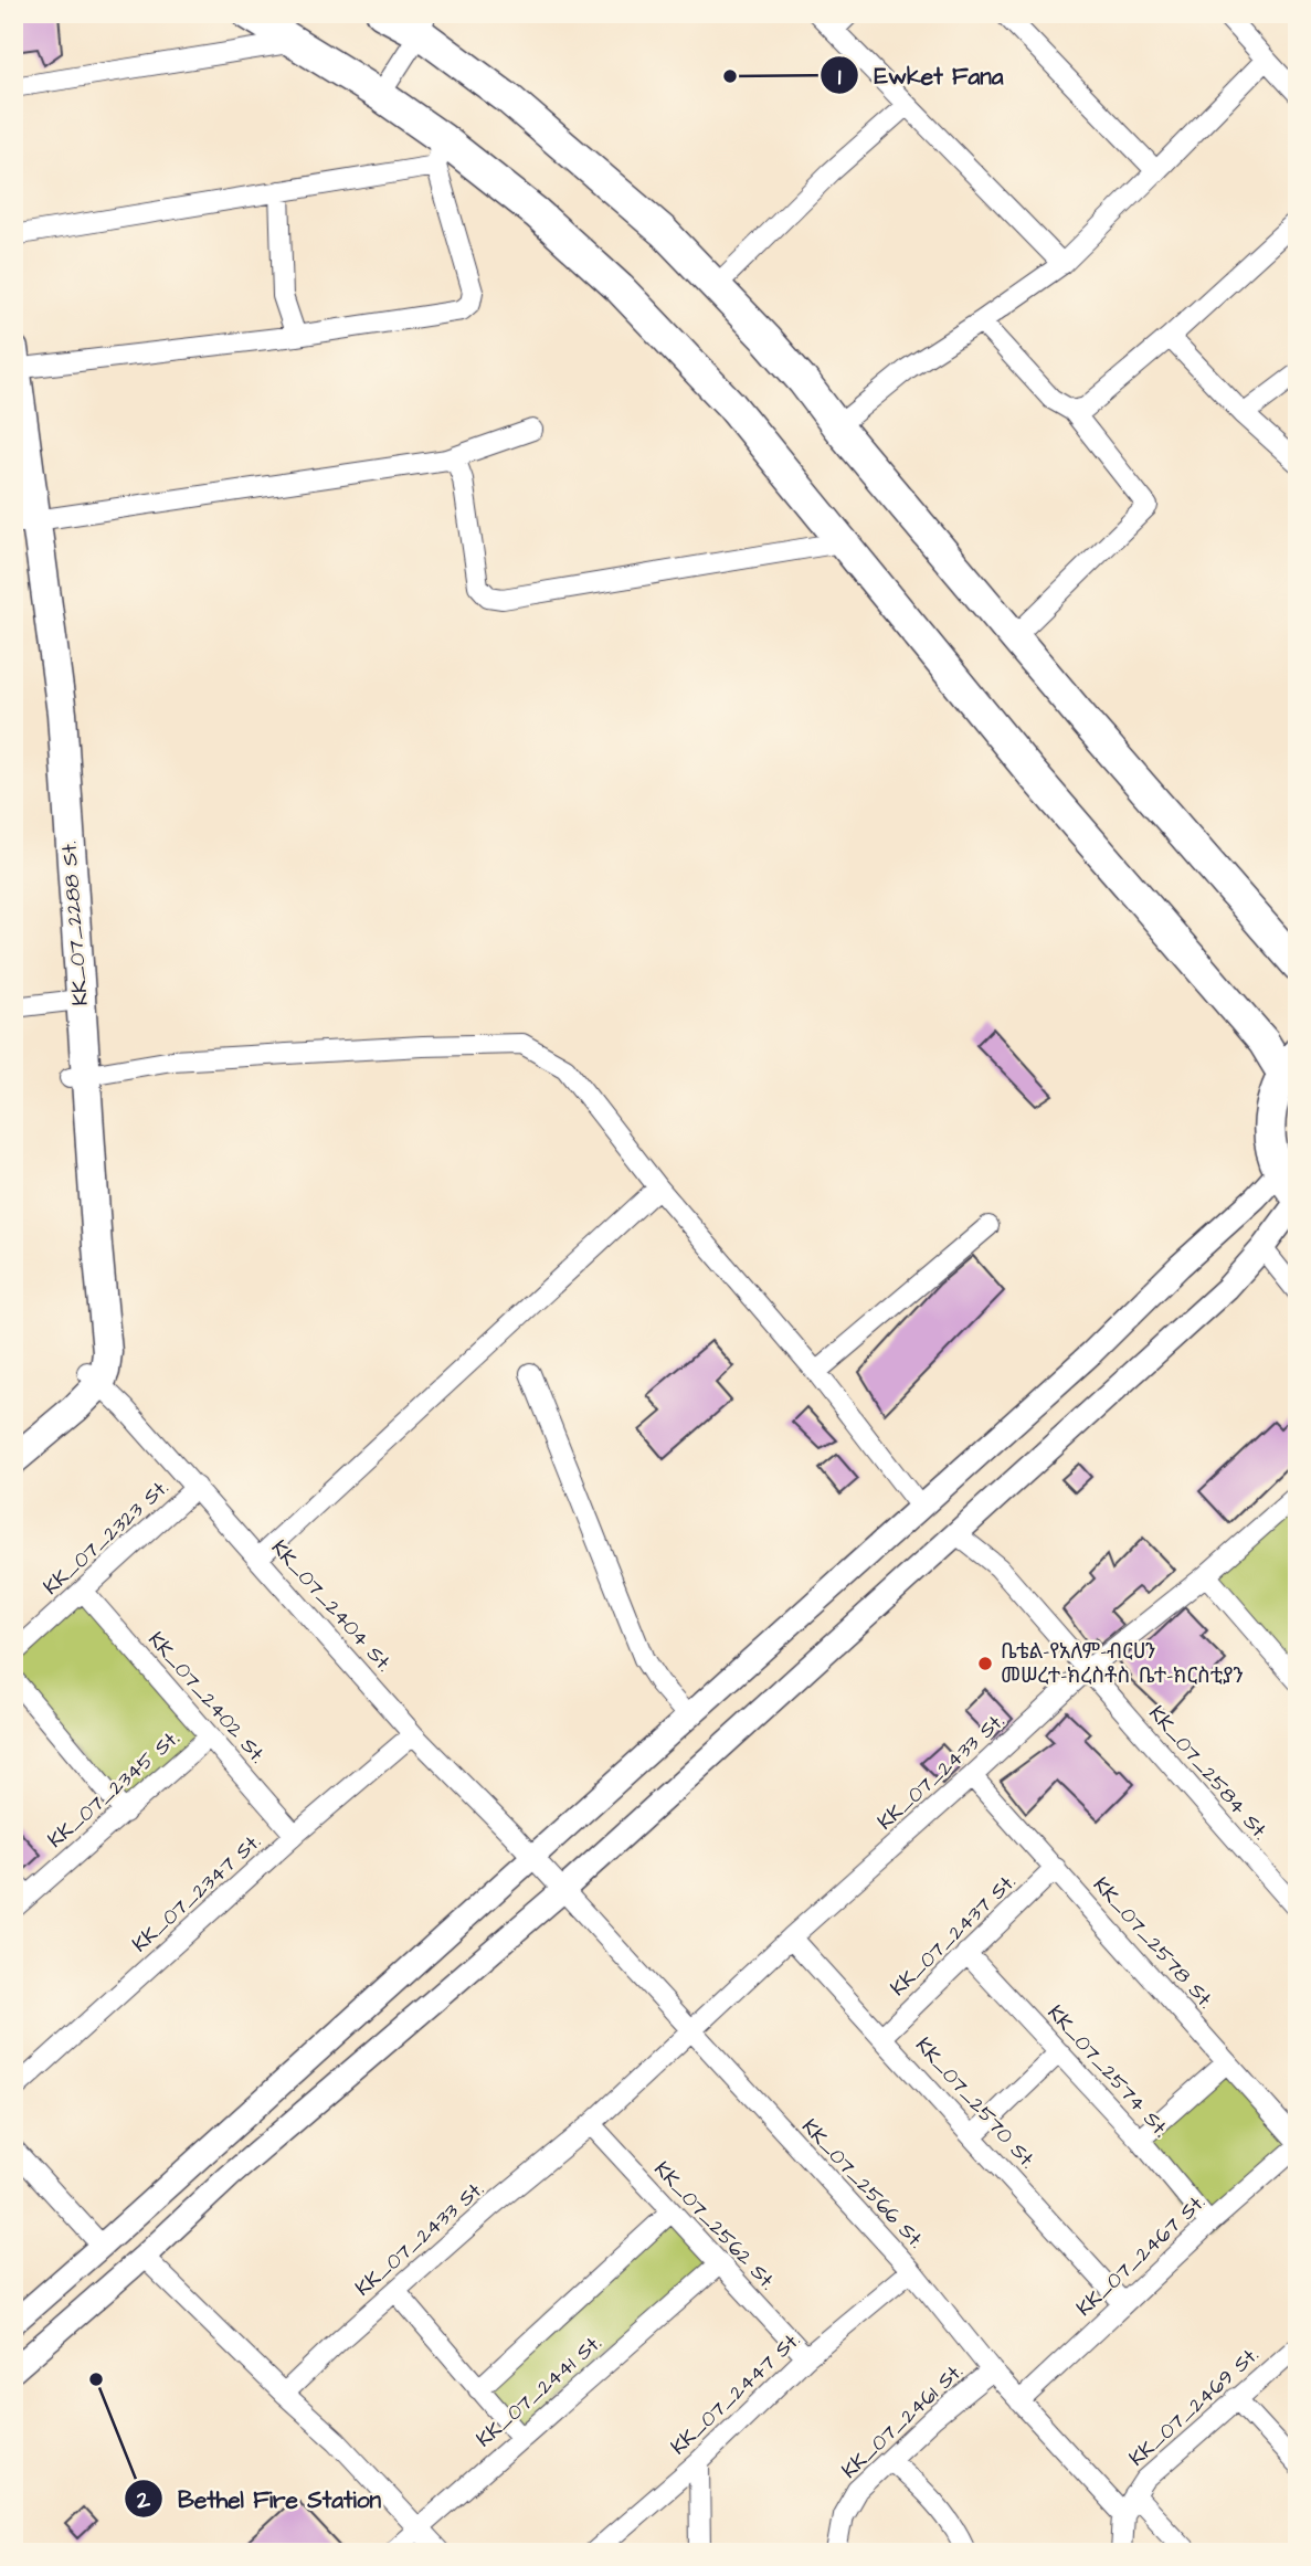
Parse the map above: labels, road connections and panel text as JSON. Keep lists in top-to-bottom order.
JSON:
{
  "streets": {
    "main road": ["KK_07_2288 St."],
    "street": [
      "KK_07_2323 St.",
      "KK_07_2404 St.",
      "KK_07_2402 St.",
      "KK_07_2433 St.",
      "KK_07_2584 St.",
      "KK_07_2345 St.",
      "KK_07_2347 St.",
      "KK_07_2437 St.",
      "KK_07_2578 St.",
      "KK_07_2574 St.",
      "KK_07_2570 St.",
      "KK_07_2566 St.",
      "KK_07_2562 St.",
      "KK_07_2467 St.",
      "KK_07_2441 St.",
      "KK_07_2447 St.",
      "KK_07_2469 St.",
      "KK_07_2461 St."
    ]
  },
  "crossings": [
    ["KK_07_2288 St.", "KK_07_2404 St."],
    ["KK_07_2323 St.", "KK_07_2404 St."],
    ["KK_07_2323 St.", "KK_07_2402 St."],
    ["KK_07_2404 St.", "KK_07_2347 St."],
    ["KK_07_2404 St.", "KK_07_2566 St."],
    ["KK_07_2402 St.", "KK_07_2345 St."],
    ["KK_07_2402 St.", "KK_07_2347 St."],
    ["KK_07_2433 St.", "KK_07_2584 St."],
    ["KK_07_2433 St.", "KK_07_2578 St."],
    ["KK_07_2433 St.", "KK_07_2570 St."],
    ["KK_07_2433 St.", "KK_07_2566 St."],
    ["KK_07_2433 St.", "KK_07_2562 St."],
    ["KK_07_2437 St.", "KK_07_2578 St."],
    ["KK_07_2437 St.", "KK_07_2574 St."],
    ["KK_07_2437 St.", "KK_07_2570 St."],
    ["KK_07_2578 St.", "KK_07_2467 St."],
    ["KK_07_2574 St.", "KK_07_2467 St."],
    ["KK_07_2570 St.", "KK_07_2467 St."],
    ["KK_07_2566 St.", "KK_07_2467 St."],
    ["KK_07_2566 St.", "KK_07_2447 St."],
    ["KK_07_2566 St.", "KK_07_2469 St."],
    ["KK_07_2566 St.", "KK_07_2461 St."],
    ["KK_07_2562 St.", "KK_07_2441 St."],
    ["KK_07_2562 St.", "KK_07_2447 St."]
  ],
  "places": ["Ewket Fana", "ቤቴል-የአለም-ብርሀን መሠረተ-ክረስቶስ ቤተ-ክርስቲያን", "Bethel Fire Station"]
}
